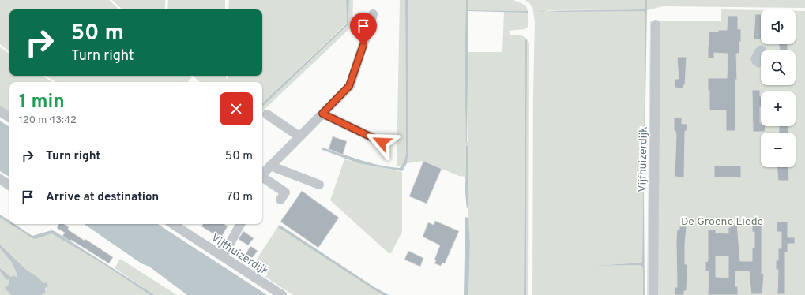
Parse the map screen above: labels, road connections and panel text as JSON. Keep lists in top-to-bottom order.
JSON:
{
  "streets": {
    "street": ["Vijfhuizerdijk"]
  },
  "parks": ["De Groene Liede"],
  "page": {
    "map_buttons": ["+", "−"],
    "turn": ["50 m", "Turn right"],
    "heading": ["1 min", "120 m · 13:42"],
    "list": [
      {
        "name": "Turn right",
        "value": "50 m"
      },
      {
        "name": "Arrive at destination",
        "value": "70 m"
      }
    ]
  }
}
